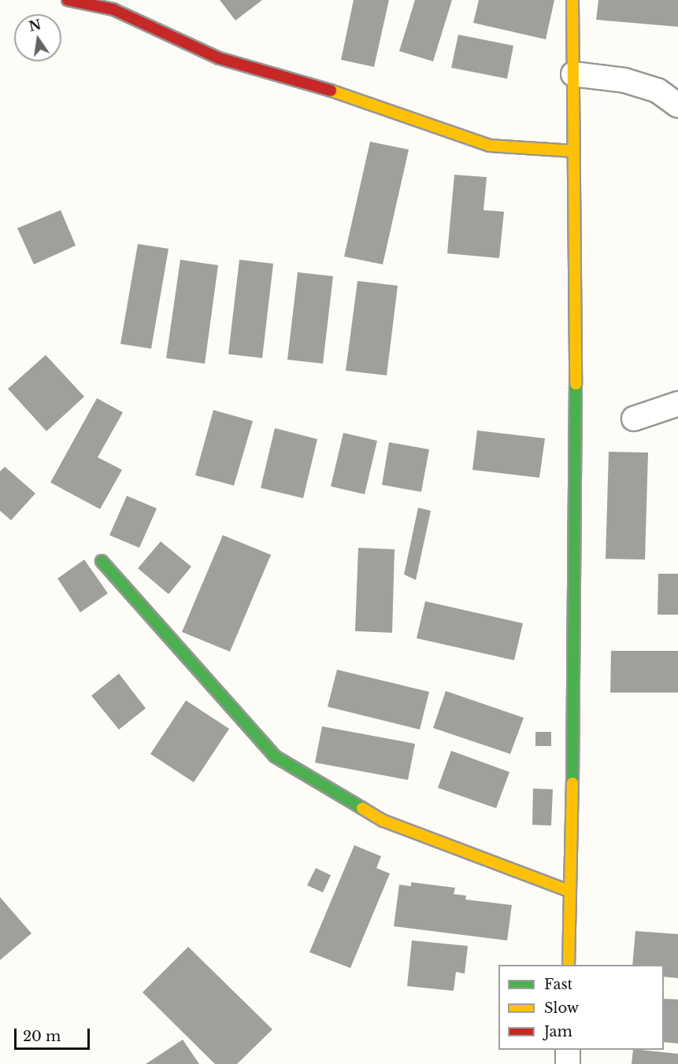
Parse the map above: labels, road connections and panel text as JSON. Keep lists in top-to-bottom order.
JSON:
{
  "legend": ["Fast", "Slow", "Jam"],
  "scale_bar": "20 m",
  "north": "top"
}
